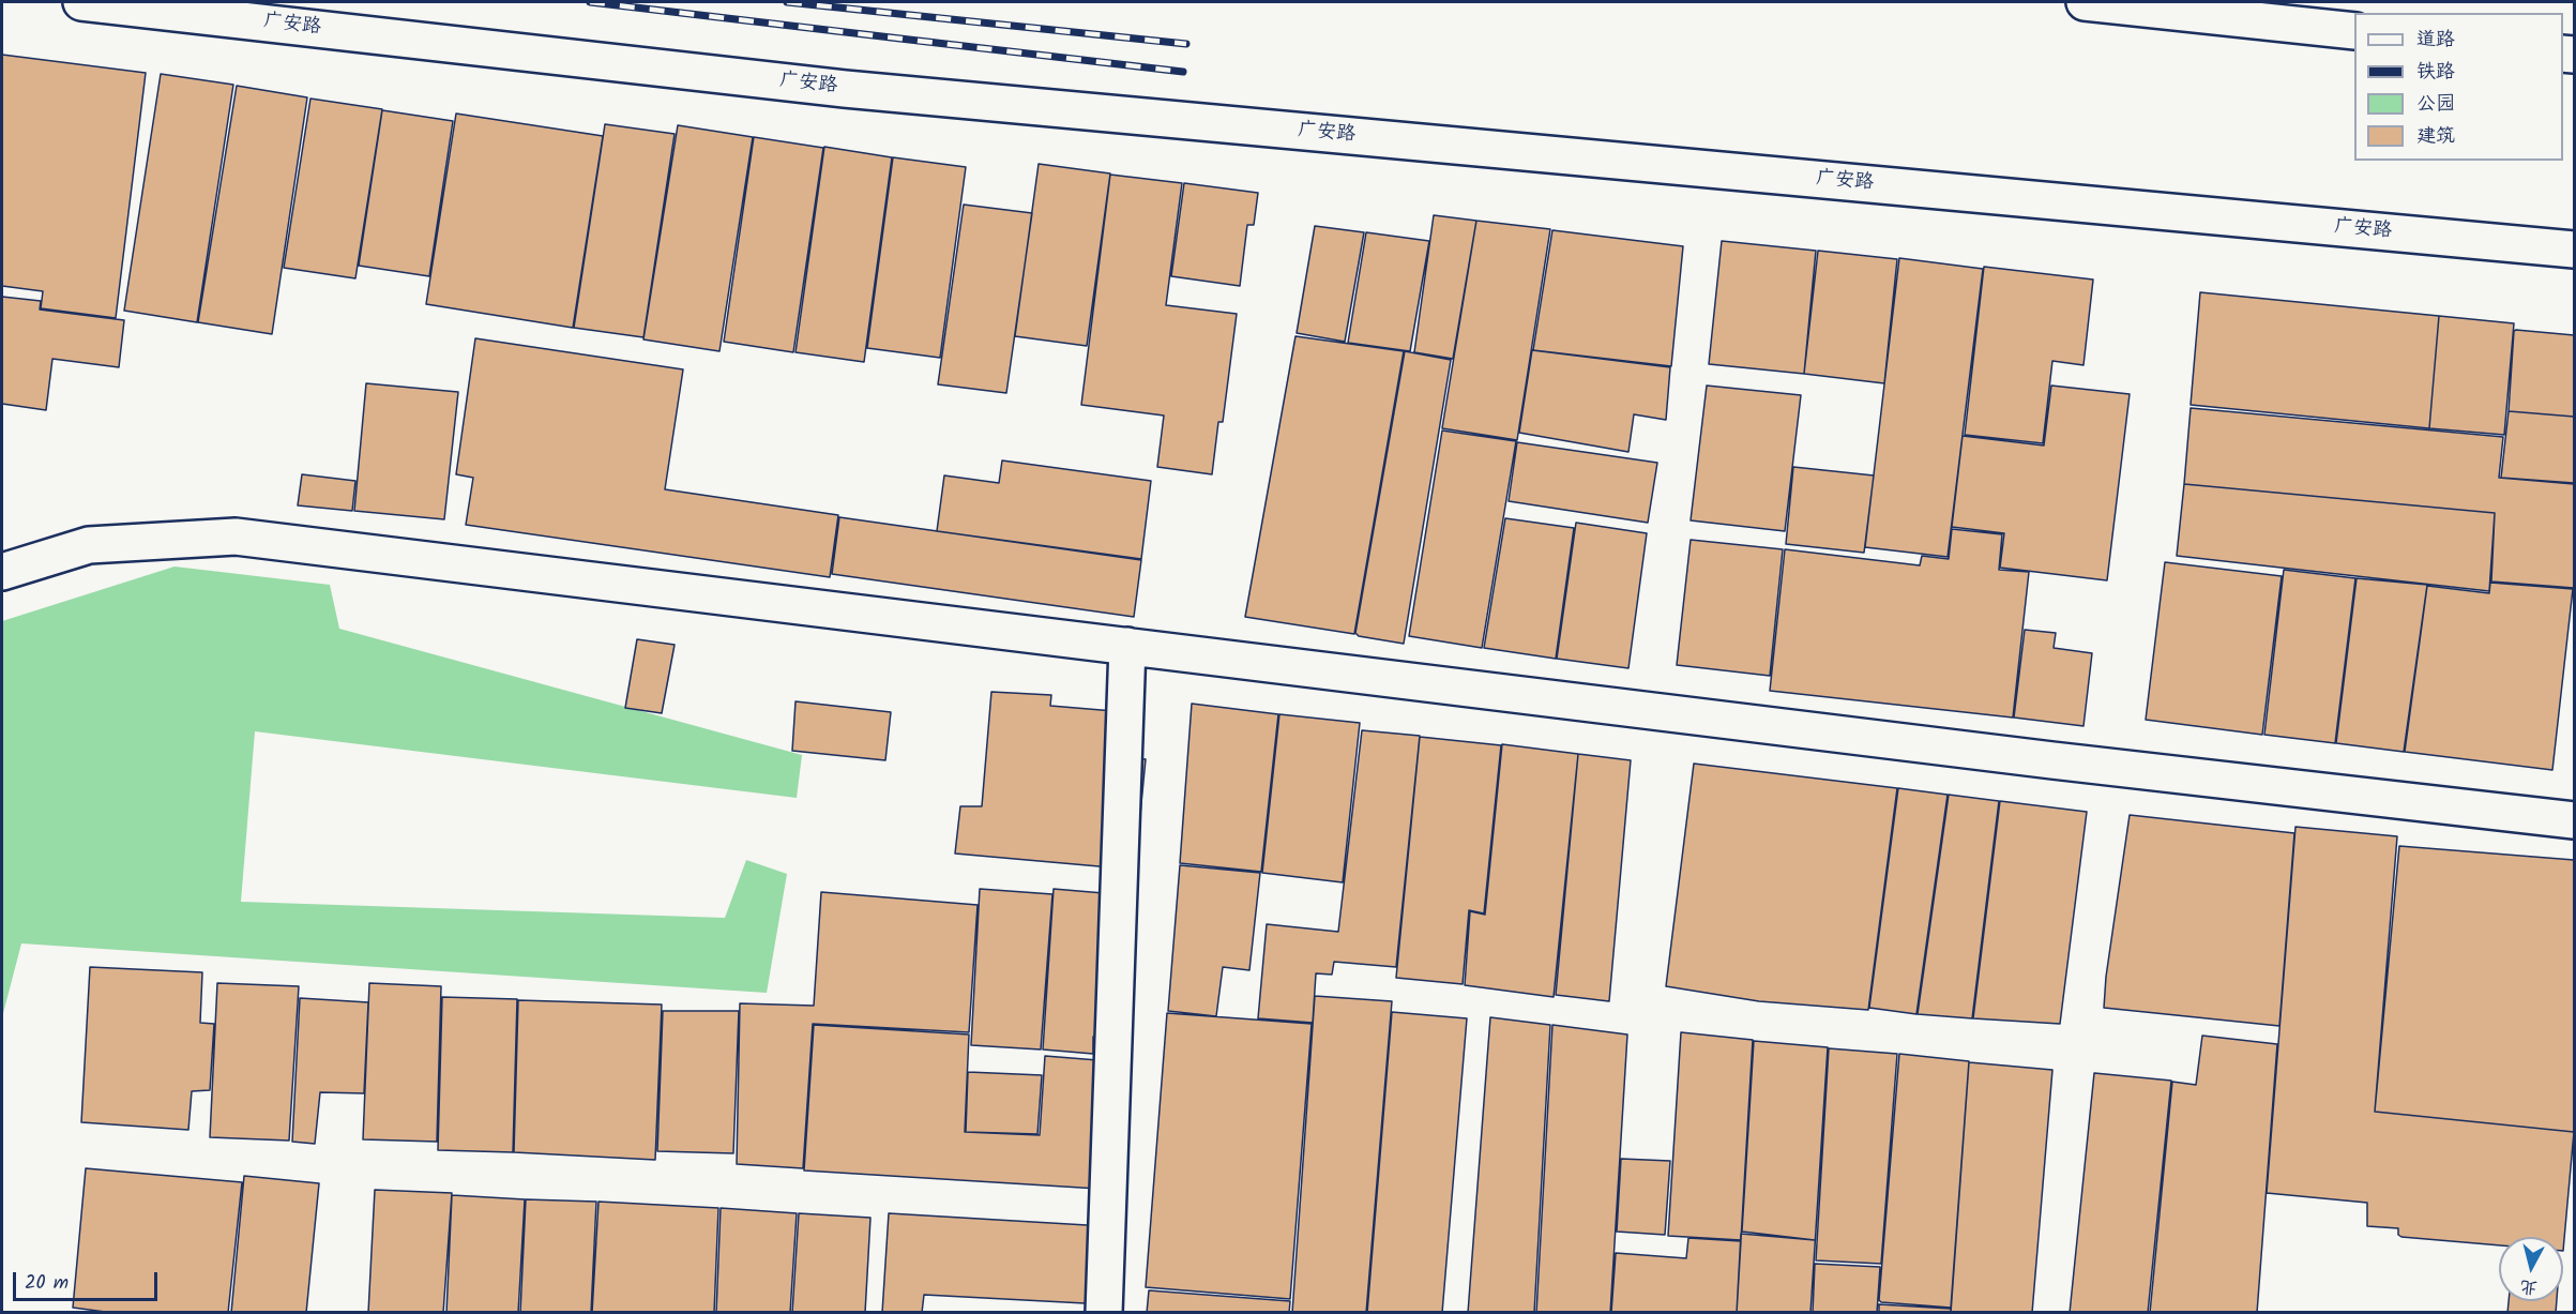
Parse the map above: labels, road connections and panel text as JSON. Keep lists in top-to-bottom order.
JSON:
{
  "streets": {
    "main road": ["广安路"]
  },
  "legend": [
    "道路",
    "铁路",
    "公园",
    "建筑"
  ],
  "scale_bar": "20 m",
  "north": "bottom"
}
